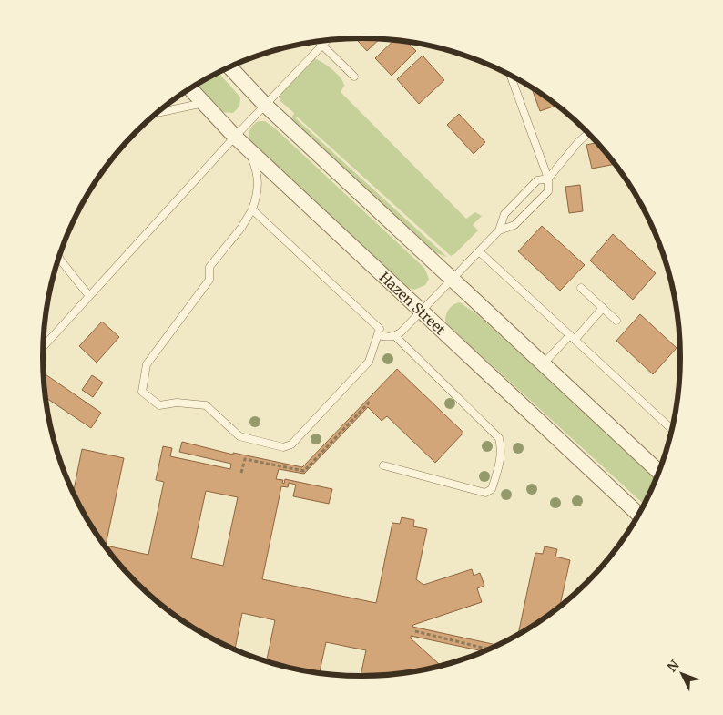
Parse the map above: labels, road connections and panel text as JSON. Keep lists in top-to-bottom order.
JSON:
{
  "streets": {
    "street": ["Hazen Street"]
  },
  "north": "top left"
}
